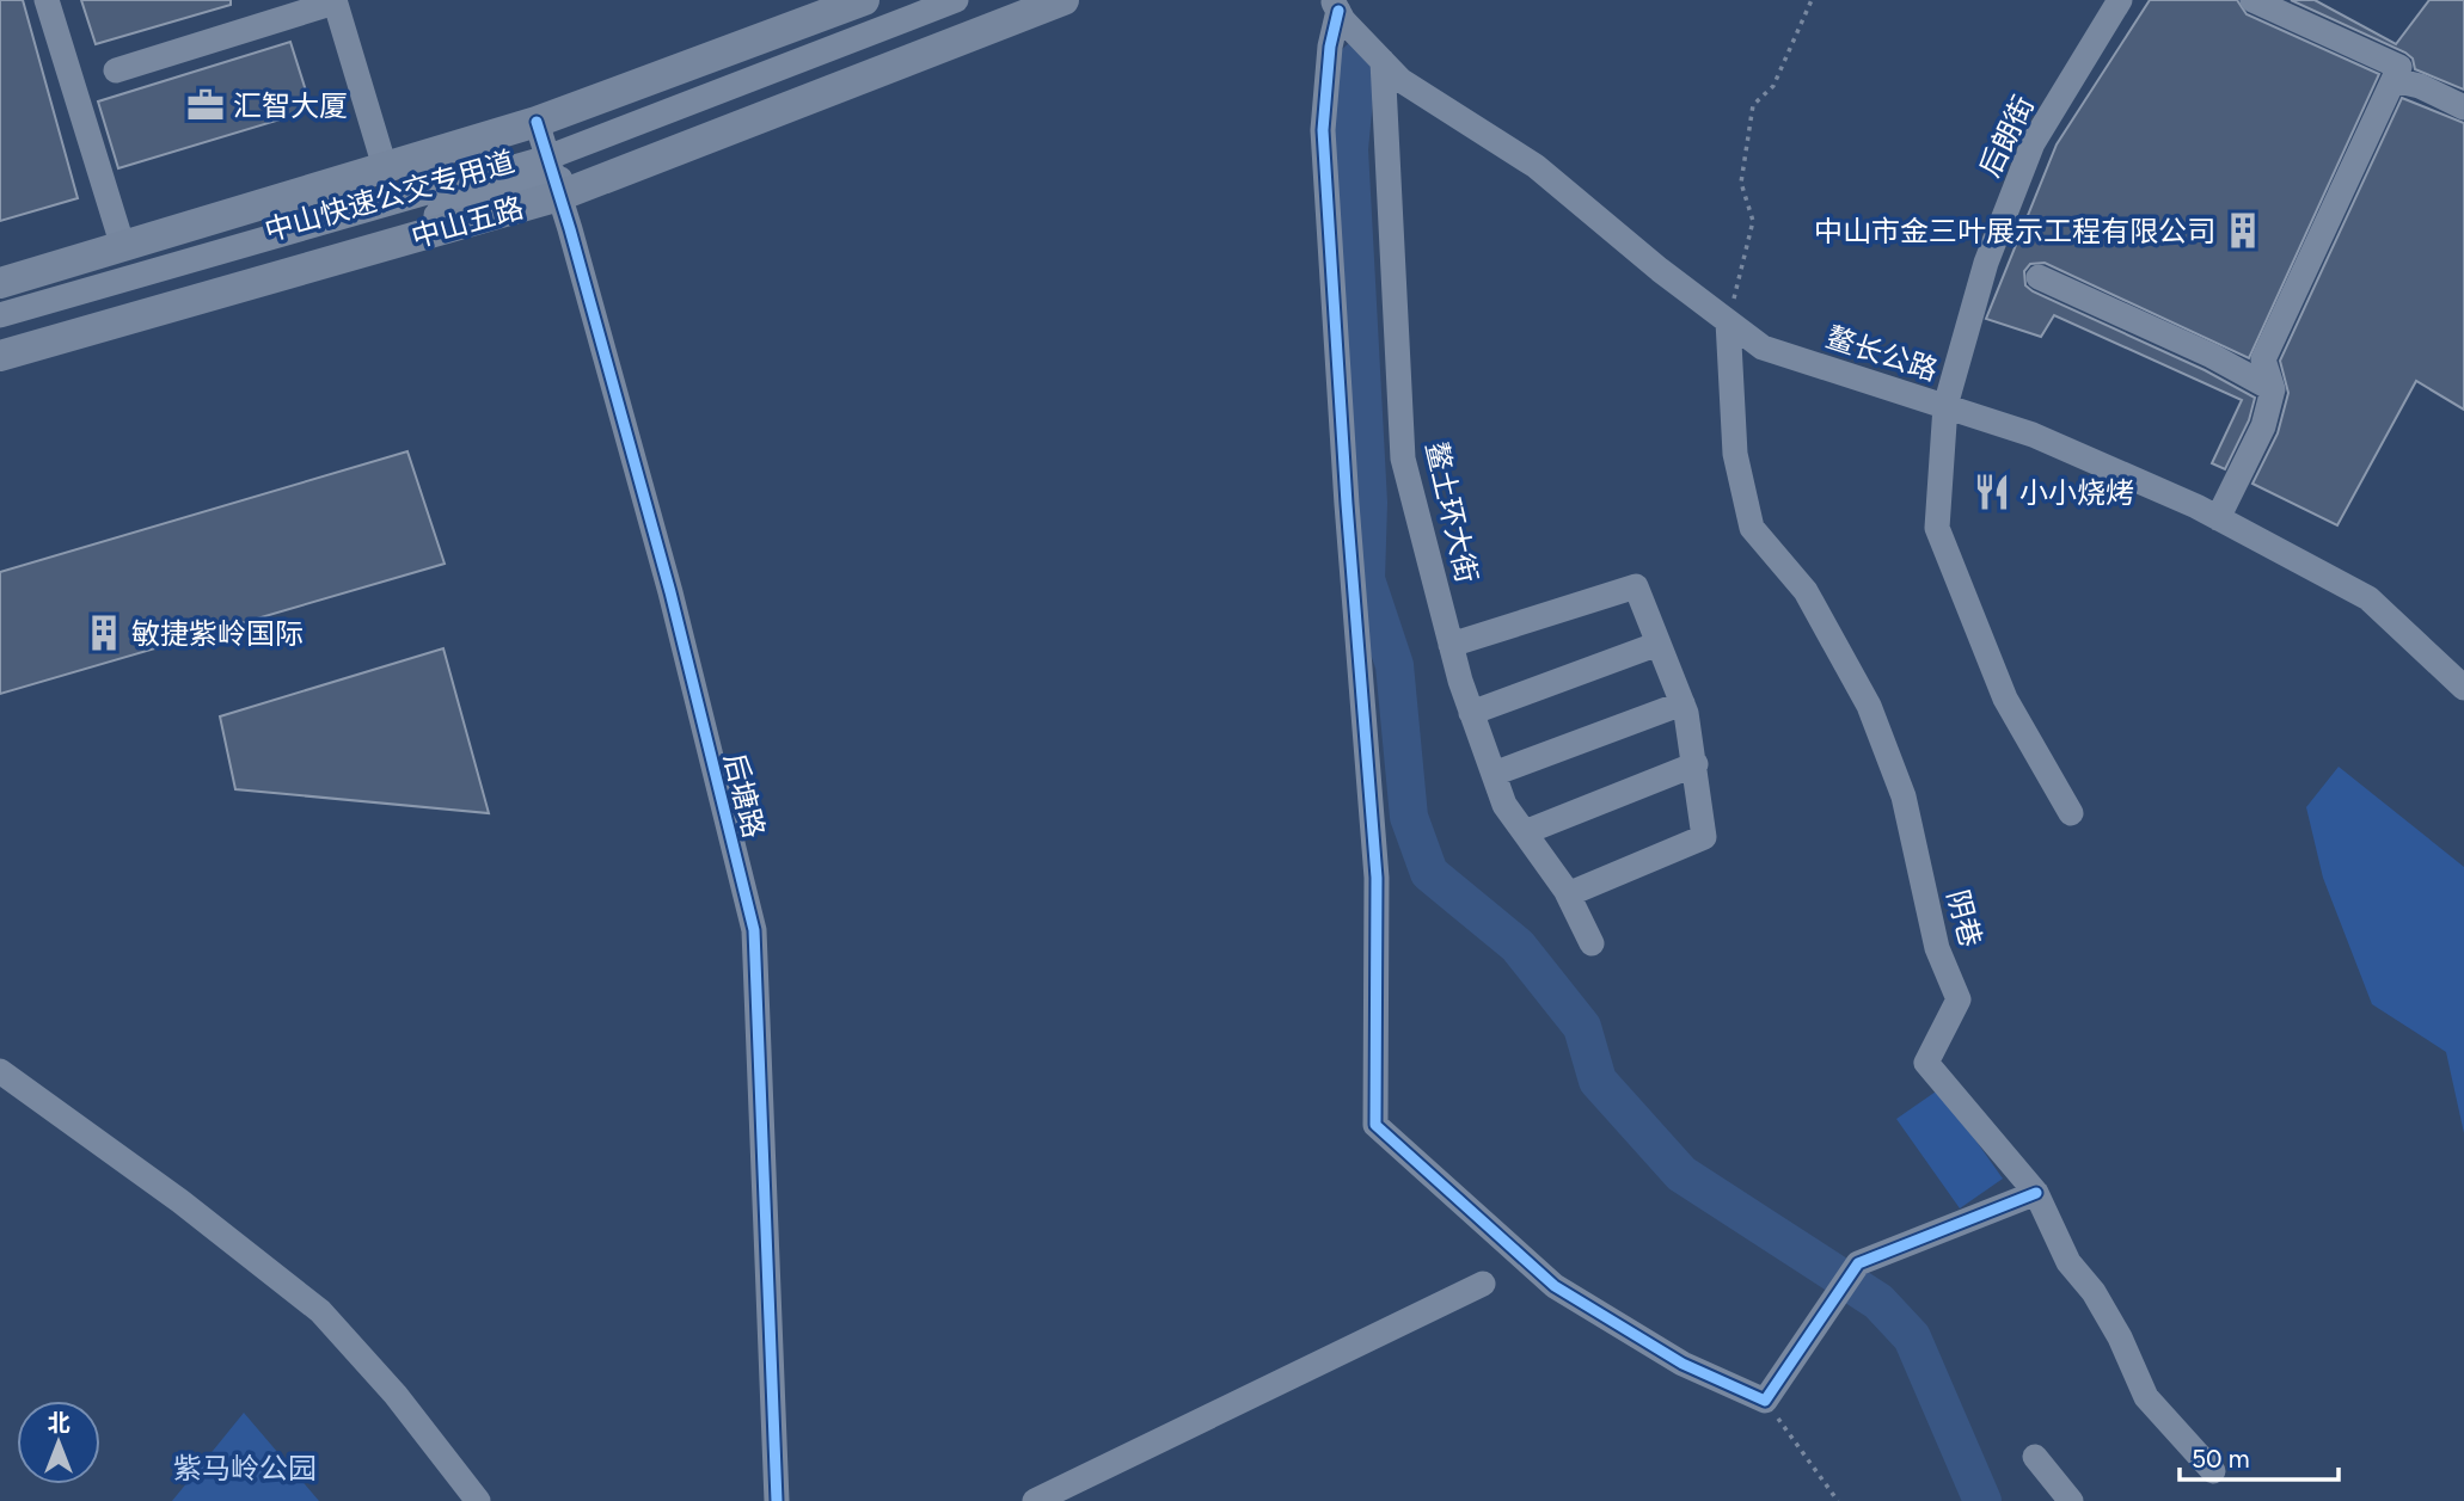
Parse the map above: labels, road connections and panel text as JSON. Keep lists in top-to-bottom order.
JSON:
{
  "streets": {
    "main road": ["中山五路"],
    "street": [
      "后朗街",
      "中山快速公交专用道",
      "鳌长公路",
      "鳌土环大街",
      "后塘路",
      "阴巷"
    ]
  },
  "crossings": [
    ["后朗街", "鳌长公路"],
    ["中山快速公交专用道", "中山五路"],
    ["中山快速公交专用道", "后塘路"],
    ["中山五路", "后塘路"],
    ["鳌长公路", "鳌土环大街"],
    ["鳌长公路", "阴巷"]
  ],
  "parks": ["紫马岭公园"],
  "places": {
    "office": ["汇智大厦"],
    "building": ["中山市金三叶展示工程有限公司", "敏捷紫岭国际"],
    "restaurant": ["小小烧烤"]
  },
  "scale_bar": "50 m",
  "north": "top"
}
